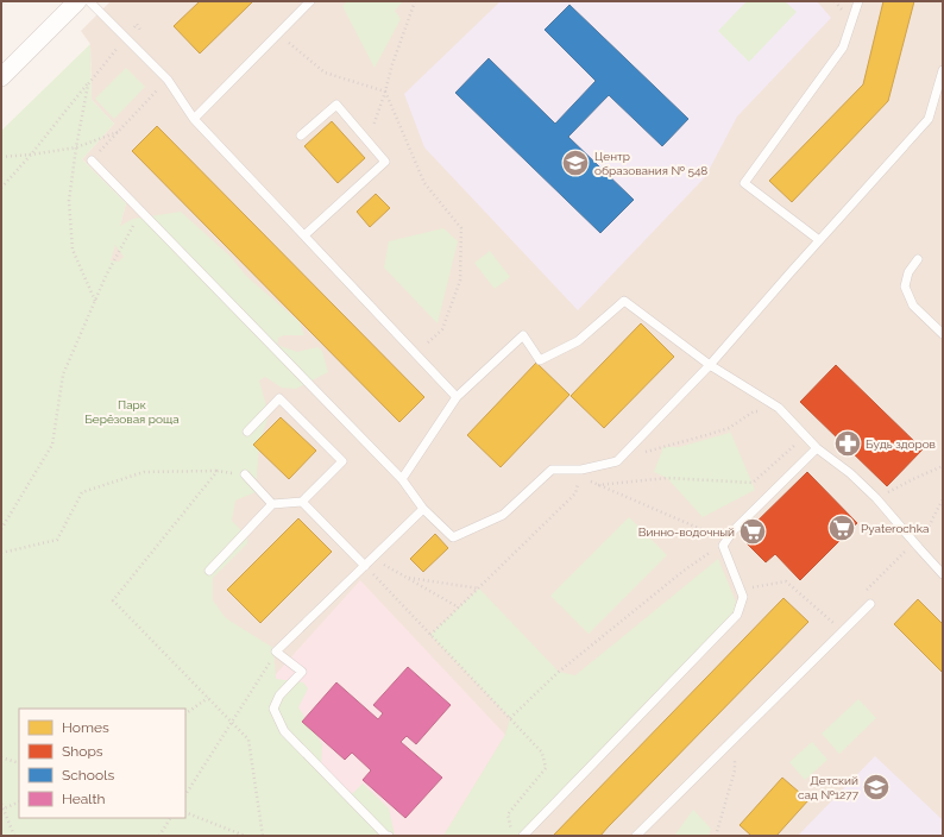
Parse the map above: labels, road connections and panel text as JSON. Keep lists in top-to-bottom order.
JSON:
{
  "parks": ["Парк Берёзовая роща"],
  "places": {
    "school or university": ["Центр образования № 548", "Детский сад №1277"],
    "pharmacy": ["Будь здоров"],
    "supermarket": ["Pyaterochka", "Винно-водочный"]
  },
  "legend": [
    "Homes",
    "Shops",
    "Schools",
    "Health"
  ]
}
